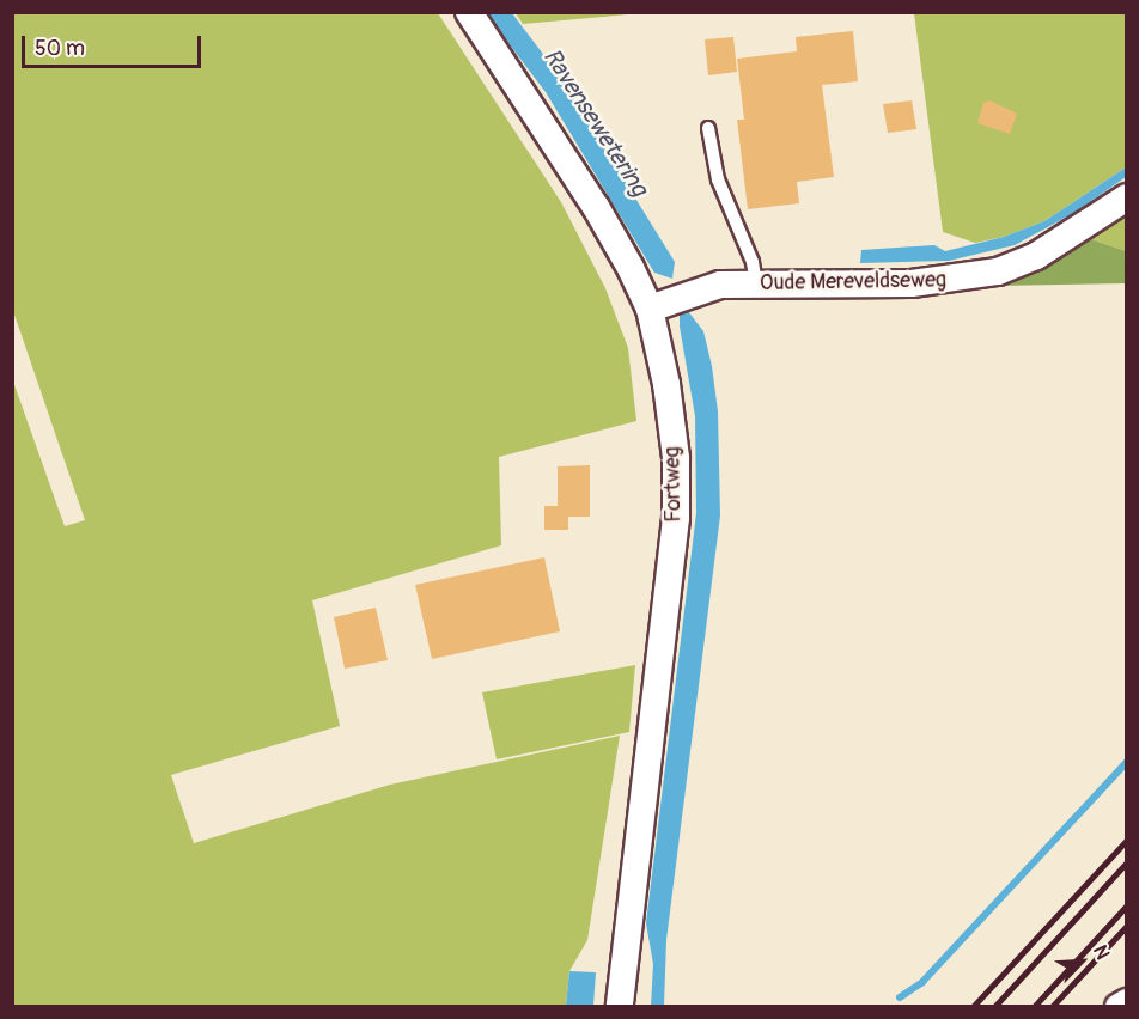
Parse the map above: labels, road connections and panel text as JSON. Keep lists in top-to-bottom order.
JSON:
{
  "streets": {
    "street": ["Oude Mereveldseweg", "Fortweg"]
  },
  "crossings": [
    ["Oude Mereveldseweg", "Fortweg"]
  ],
  "water": ["Ravensewetering"],
  "scale_bar": "50 m",
  "north": "top right"
}
